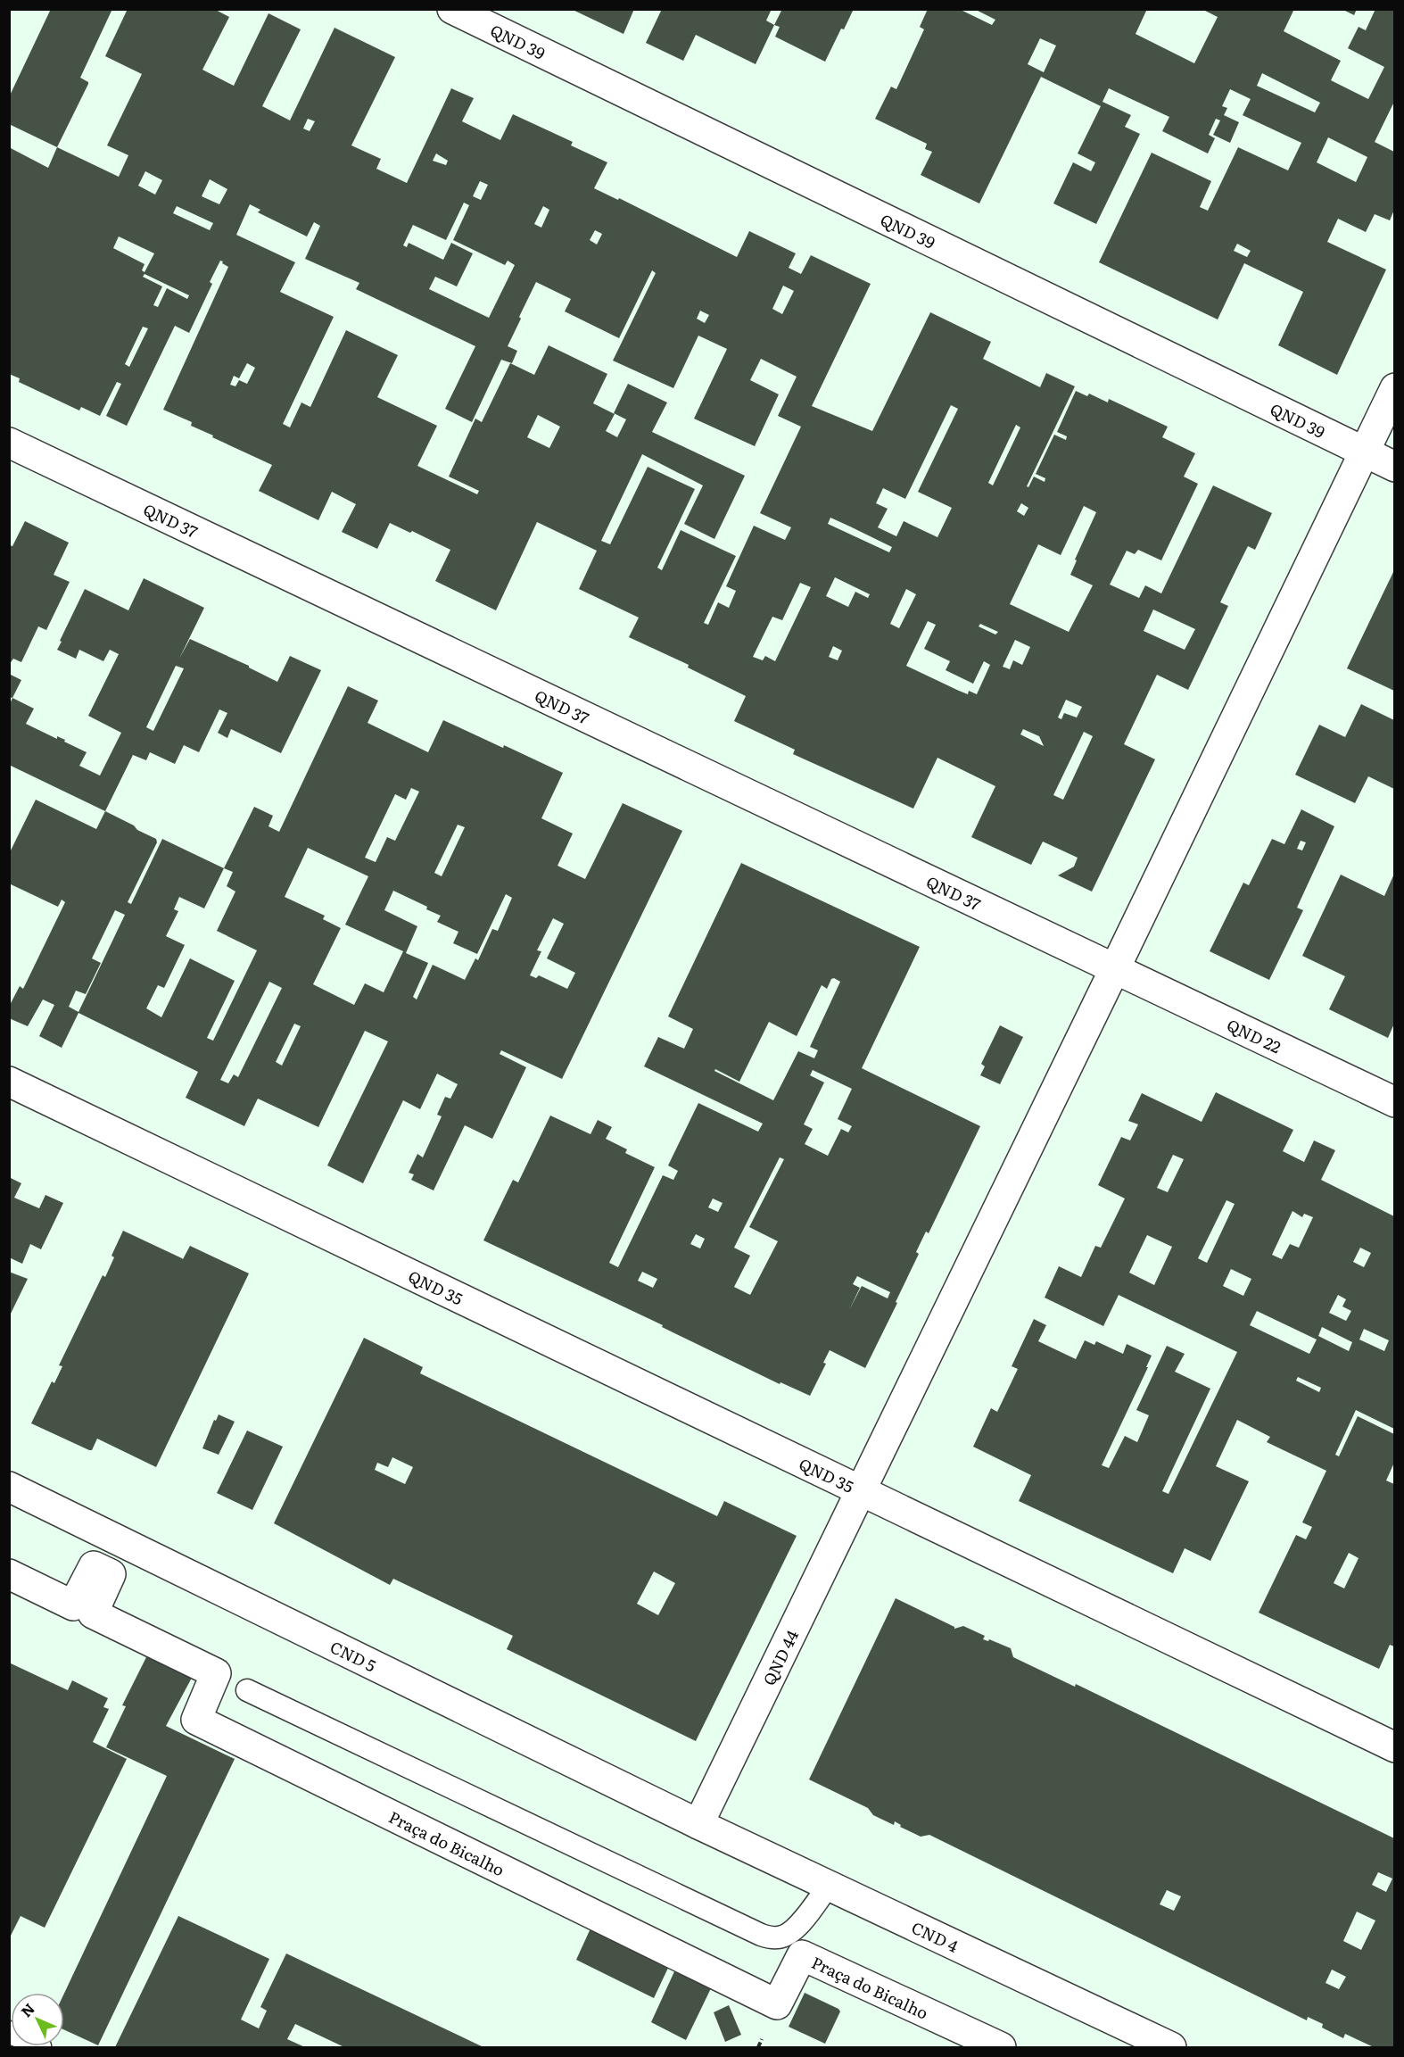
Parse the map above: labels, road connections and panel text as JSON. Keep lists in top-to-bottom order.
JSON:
{
  "streets": {
    "street": [
      "QND 39",
      "QND 37",
      "QND 22",
      "QND 35",
      "CND 5",
      "QND 44",
      "Praça do Bicalho",
      "CND 4"
    ]
  },
  "crossings": [
    ["QND 39", "QND 44"],
    ["QND 37", "QND 22"],
    ["QND 37", "QND 44"],
    ["QND 22", "QND 44"],
    ["QND 35", "QND 44"],
    ["CND 5", "QND 44"],
    ["CND 5", "CND 4"],
    ["QND 44", "CND 4"]
  ],
  "north": "top left"
}
